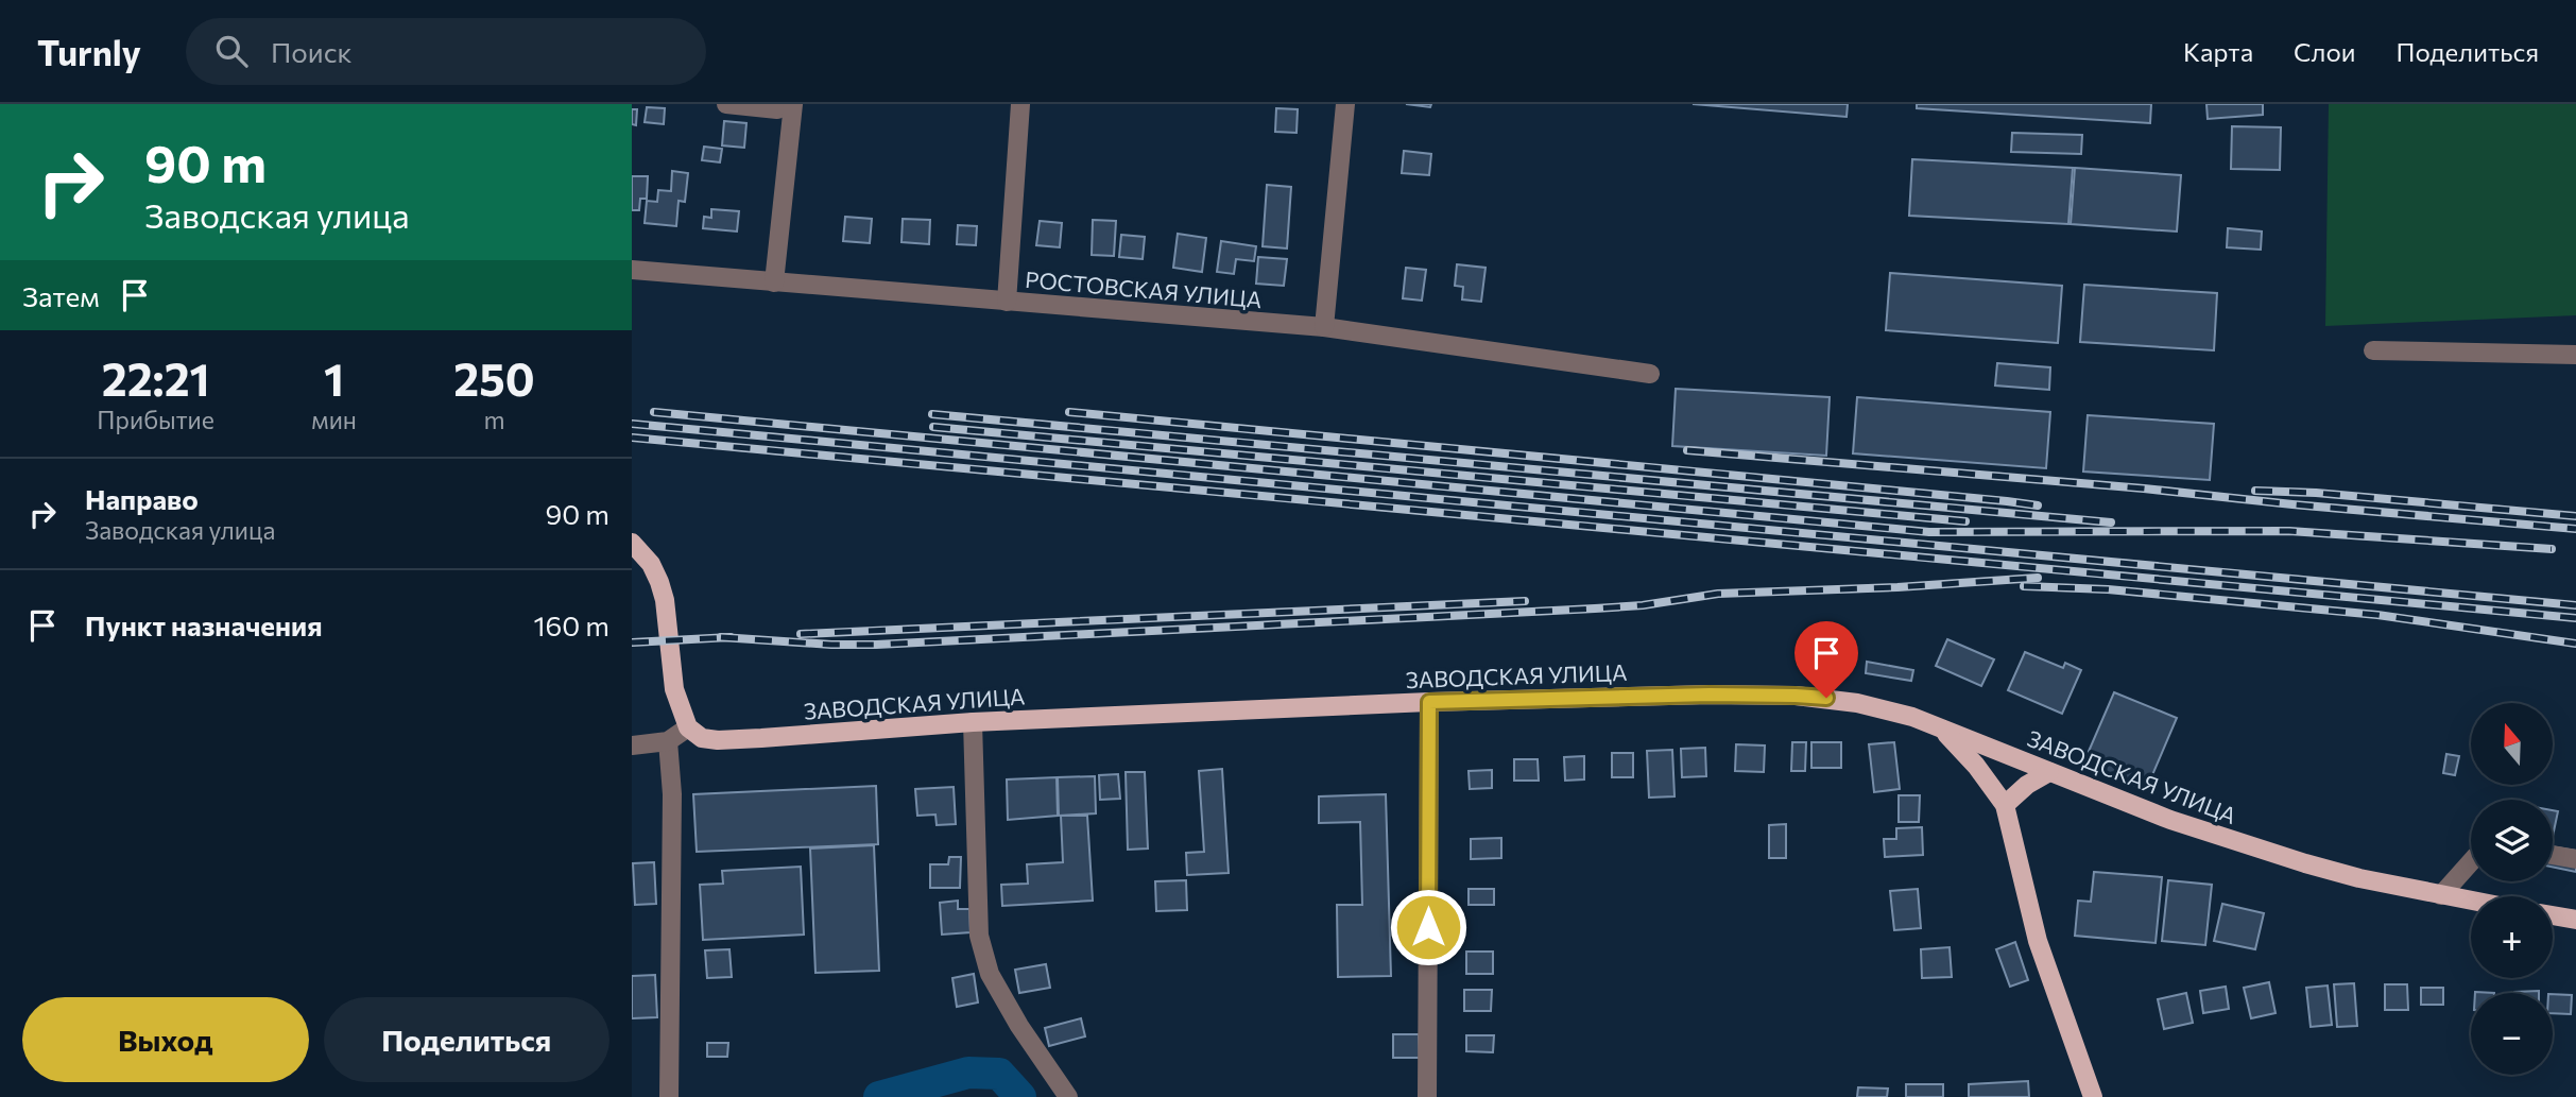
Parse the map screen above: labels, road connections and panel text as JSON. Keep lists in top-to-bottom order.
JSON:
{
  "streets": {
    "main road": ["ЗАВОДСКАЯ УЛИЦА"],
    "street": ["РОСТОВСКАЯ УЛИЦА"]
  },
  "north": "top",
  "page": {
    "header": "Turnly",
    "search": "Поиск",
    "nav": ["Карта", "Слои", "Поделиться"],
    "turn": ["90 m", "Заводская улица"],
    "then": "Затем",
    "eta": [
      "22:21",
      "Прибытие",
      "1",
      "мин",
      "250",
      "m"
    ],
    "list": [
      {
        "name": "Направо",
        "note": "Заводская улица",
        "value": "90 m"
      },
      {
        "name": "Пункт назначения",
        "value": "160 m"
      }
    ],
    "map_buttons": ["+", "−"],
    "buttons": ["Выход", "Поделиться"]
  }
}
